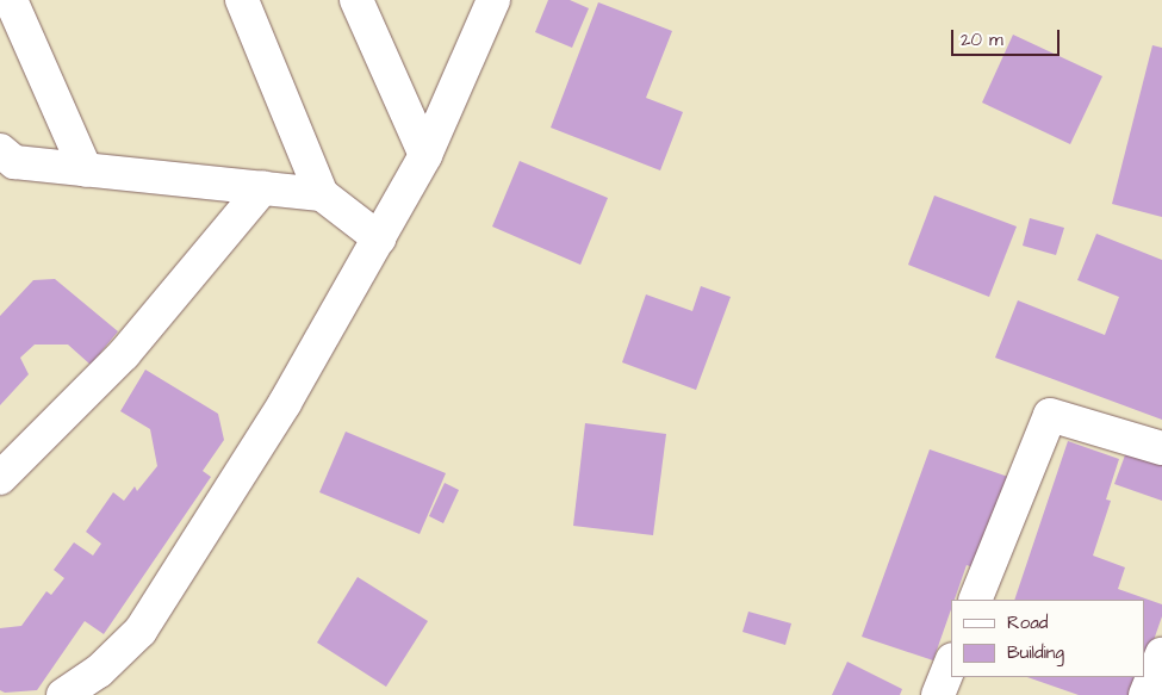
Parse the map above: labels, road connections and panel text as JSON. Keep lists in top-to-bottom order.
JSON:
{
  "legend": ["Road", "Building"],
  "scale_bar": "20 m"
}
